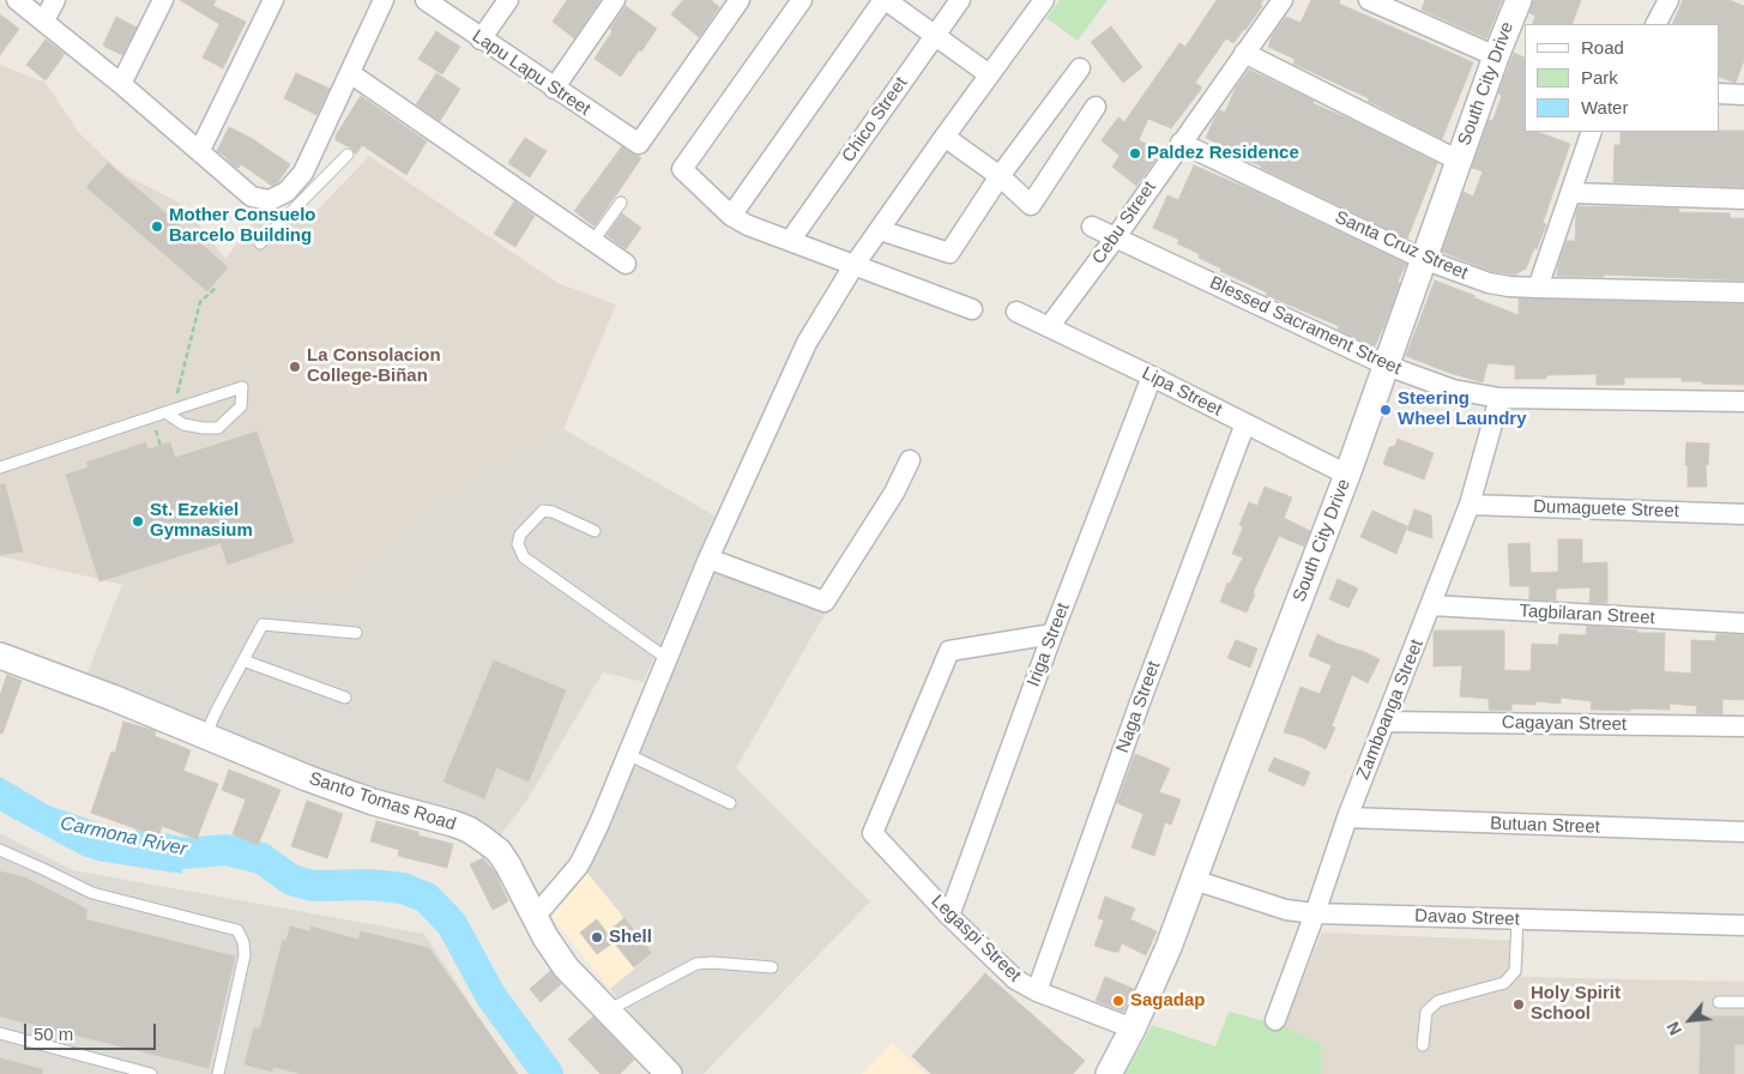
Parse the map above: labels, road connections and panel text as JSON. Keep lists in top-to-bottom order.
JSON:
{
  "streets": {
    "street": [
      "Lapu Lapu Street",
      "South City Drive",
      "Chico Street",
      "Cebu Street",
      "Santa Cruz Street",
      "Blessed Sacrament Street",
      "Lipa Street",
      "Dumaguete Street",
      "Tagbilaran Street",
      "Iriga Street",
      "Naga Street",
      "Zamboanga Street",
      "Cagayan Street",
      "Santo Tomas Road",
      "Butuan Street",
      "Davao Street",
      "Legaspi Street"
    ]
  },
  "crossings": [
    ["South City Drive", "Santa Cruz Street"],
    ["South City Drive", "Blessed Sacrament Street"],
    ["South City Drive", "Lipa Street"],
    ["South City Drive", "Davao Street"],
    ["South City Drive", "Legaspi Street"],
    ["Cebu Street", "Santa Cruz Street"],
    ["Cebu Street", "Blessed Sacrament Street"],
    ["Cebu Street", "Lipa Street"],
    ["Blessed Sacrament Street", "Zamboanga Street"],
    ["Lipa Street", "Iriga Street"],
    ["Lipa Street", "Naga Street"],
    ["Dumaguete Street", "Zamboanga Street"],
    ["Tagbilaran Street", "Zamboanga Street"],
    ["Iriga Street", "Legaspi Street"],
    ["Naga Street", "Legaspi Street"],
    ["Zamboanga Street", "Cagayan Street"],
    ["Zamboanga Street", "Butuan Street"],
    ["Zamboanga Street", "Davao Street"]
  ],
  "water": ["Carmona River"],
  "places": [
    "Paldez Residence",
    "Mother Consuelo Barcelo Building",
    "La Consolacion College-Biñan",
    "Steering Wheel Laundry",
    "St. Ezekiel Gymnasium",
    "Shell",
    "Sagadap",
    "Holy Spirit School"
  ],
  "legend": ["Road", "Park", "Water"],
  "scale_bar": "50 m",
  "north": "bottom left"
}
